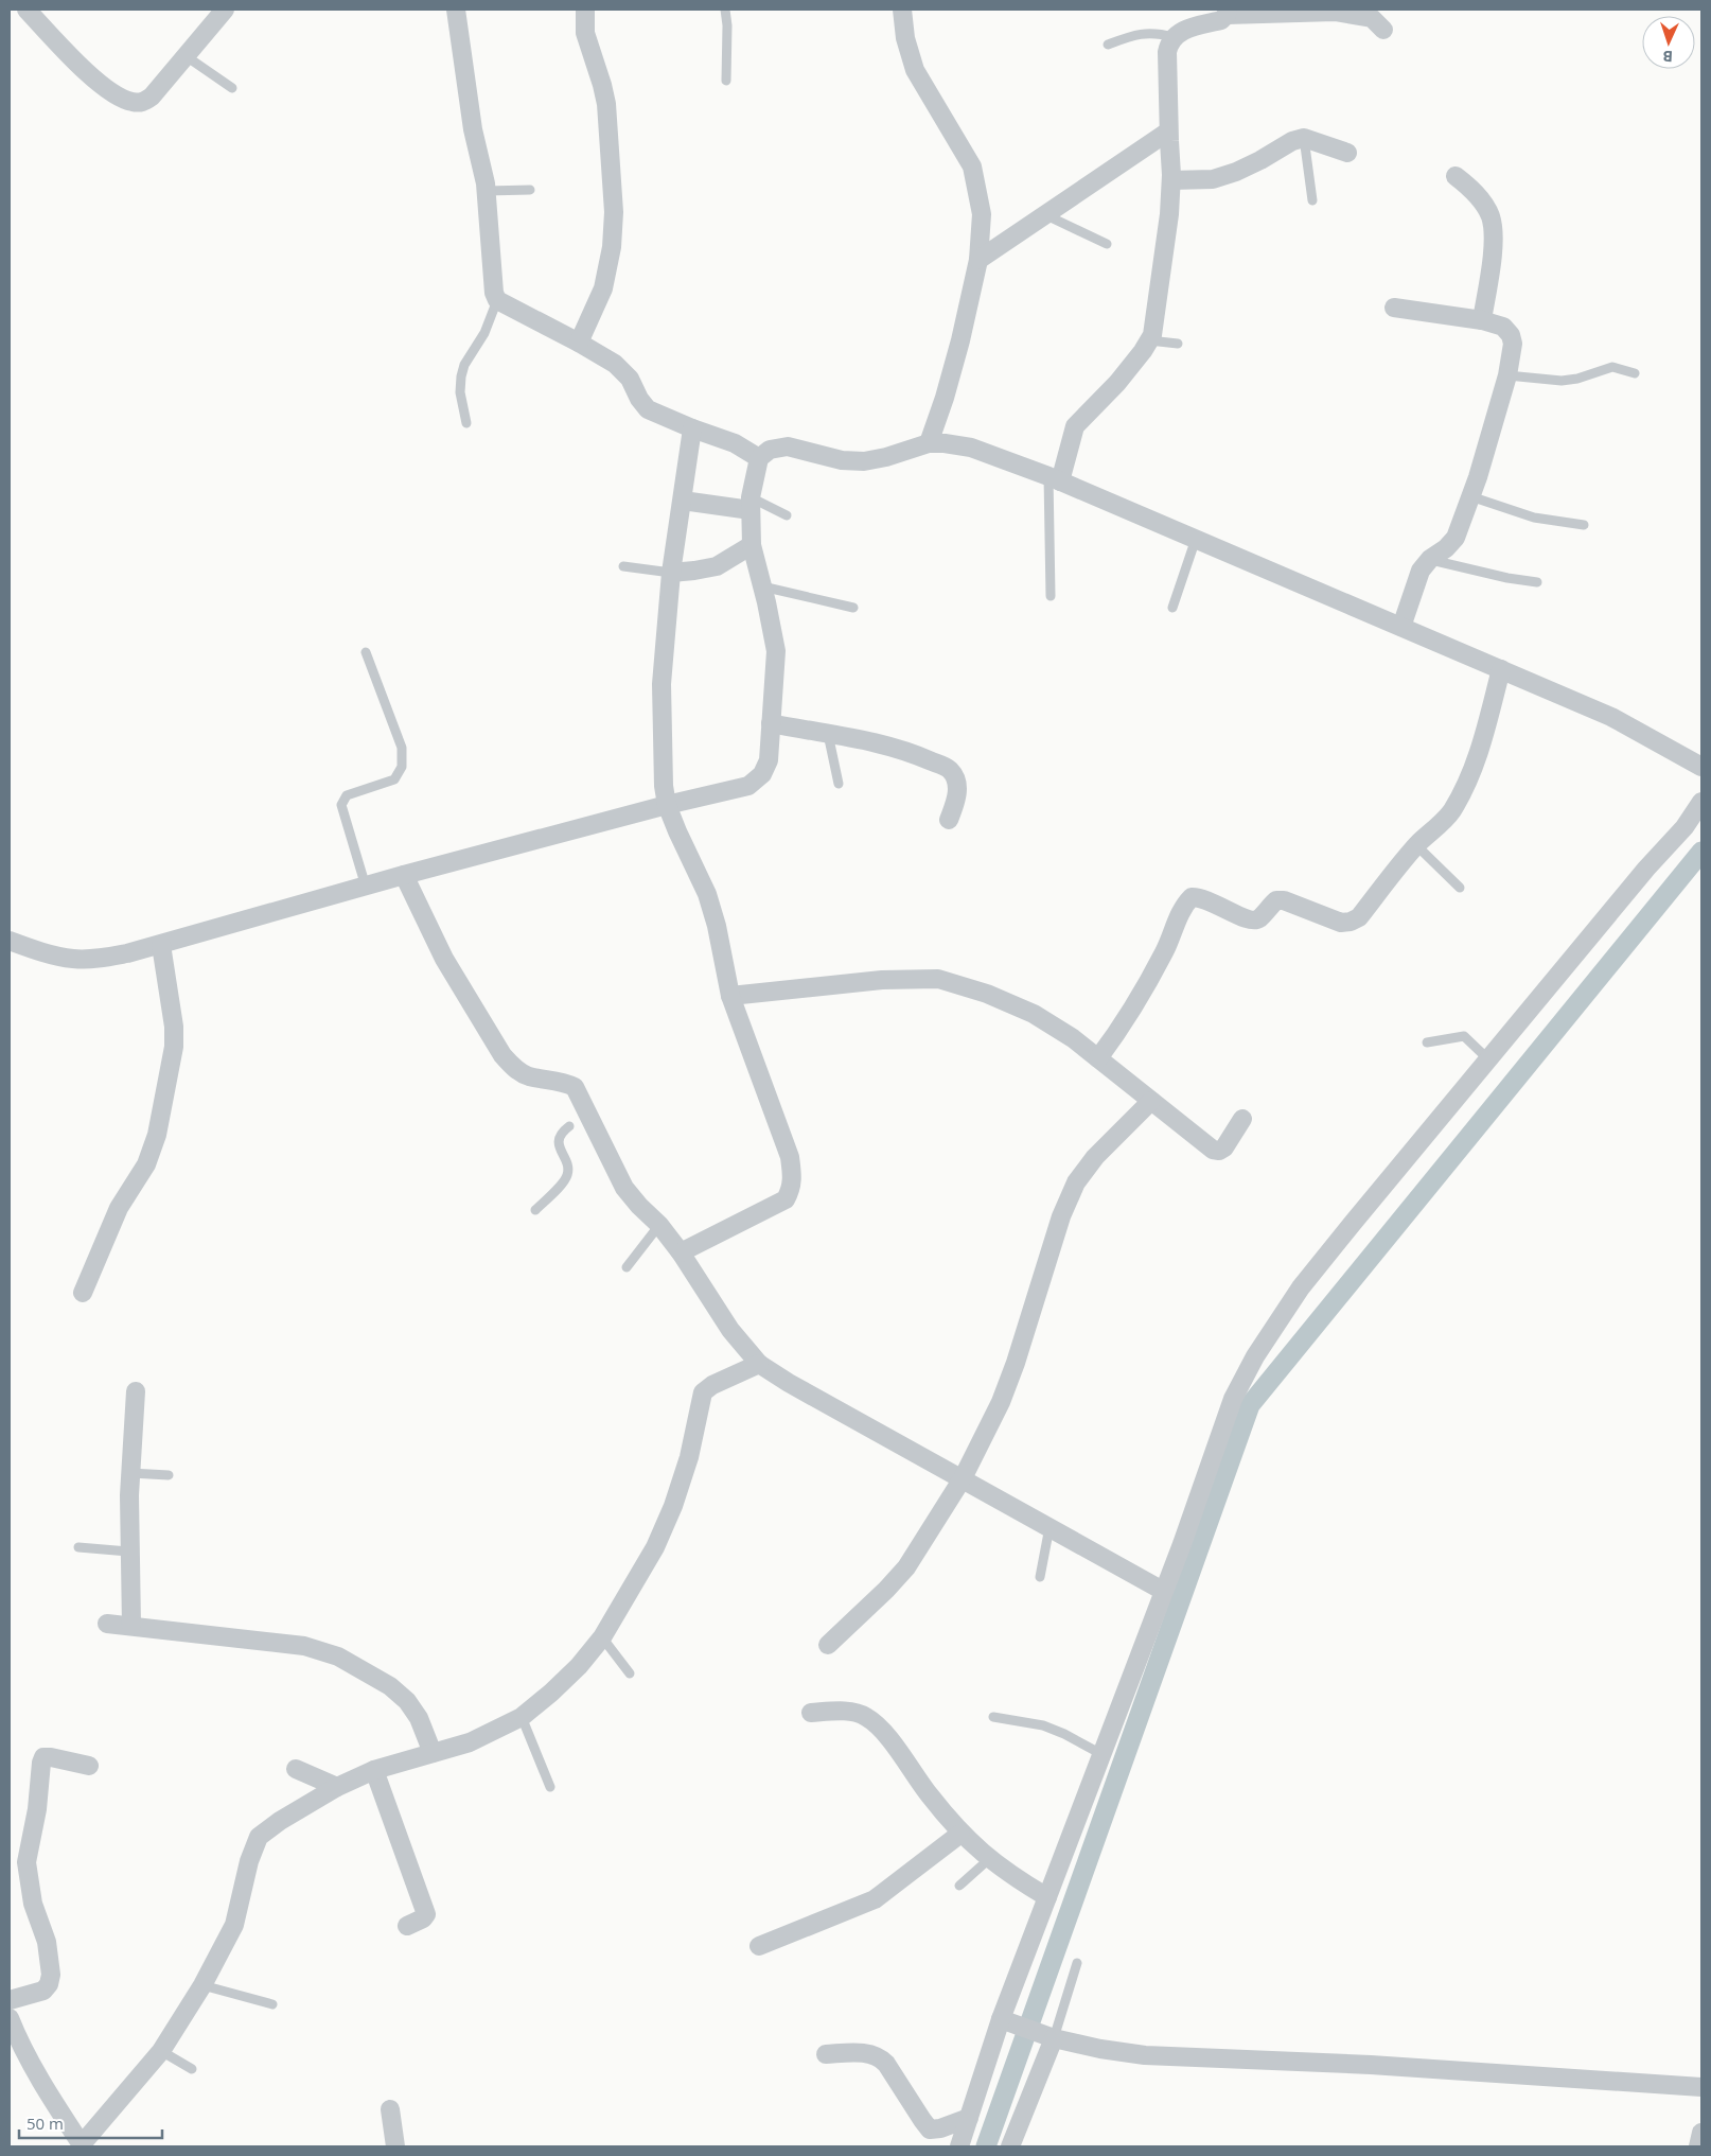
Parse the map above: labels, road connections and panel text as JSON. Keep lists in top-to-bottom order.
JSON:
{
  "scale_bar": "50 m",
  "north": "bottom"
}
